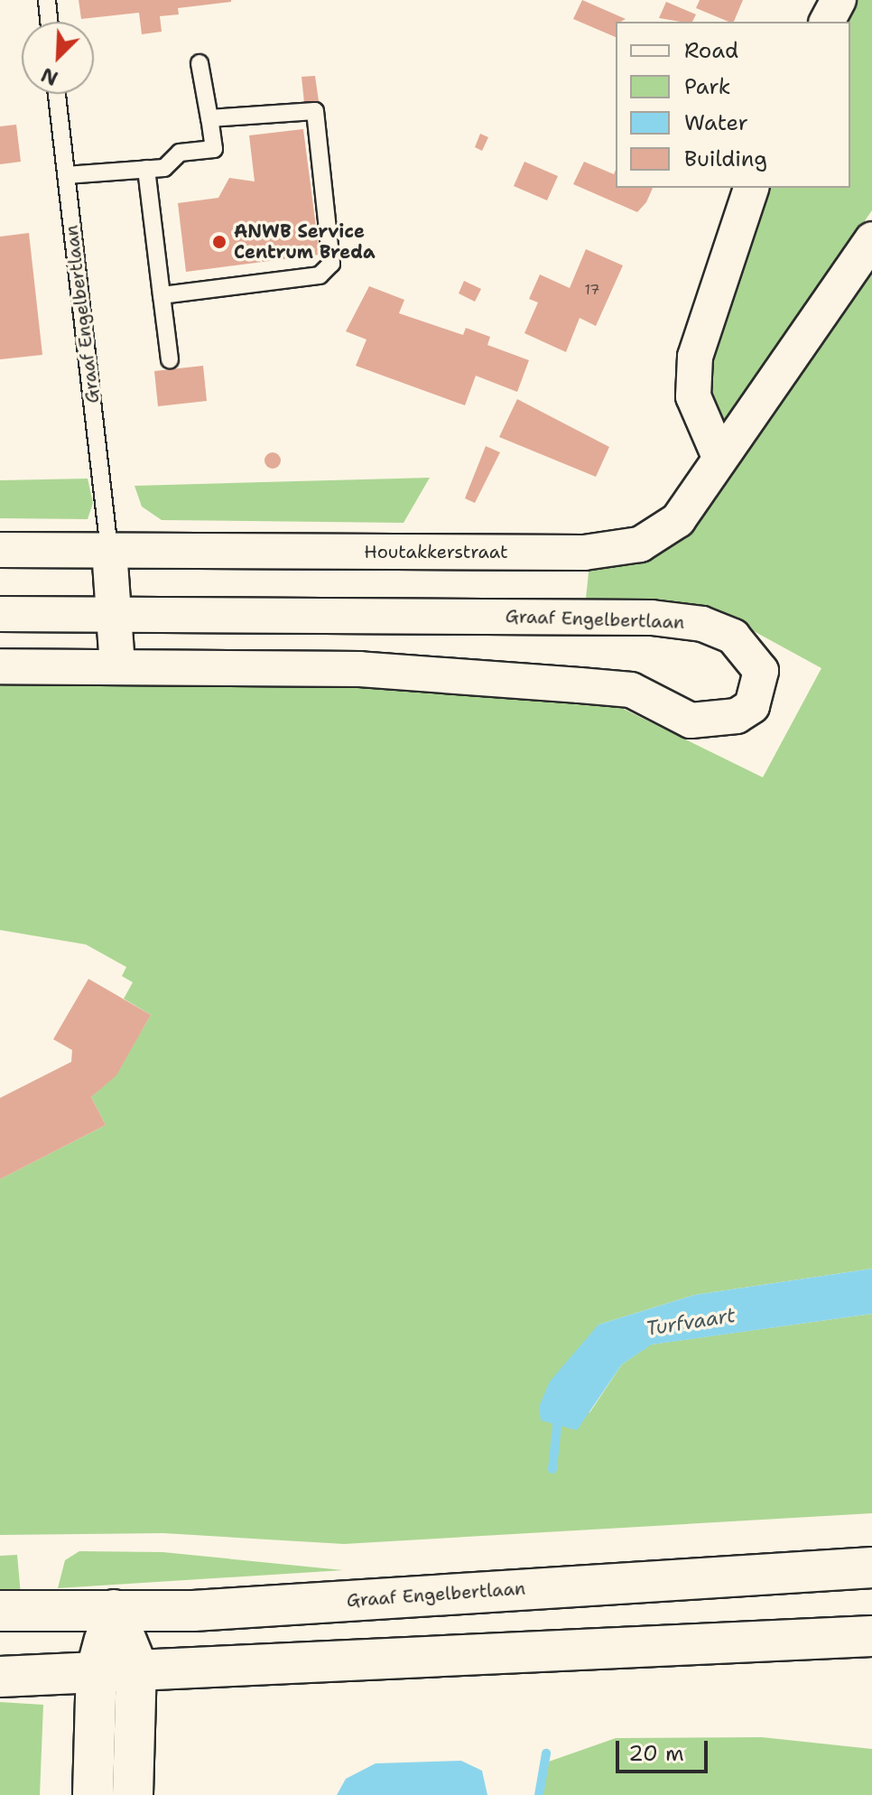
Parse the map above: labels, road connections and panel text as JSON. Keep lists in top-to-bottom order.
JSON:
{
  "streets": {
    "main road": ["Graaf Engelbertlaan"],
    "street": ["Houtakkerstraat"]
  },
  "crossings": [
    ["Graaf Engelbertlaan", "Houtakkerstraat"]
  ],
  "water": ["Turfvaart"],
  "places": ["ANWB Service Centrum Breda"],
  "house_numbers": ["17"],
  "legend": [
    "Road",
    "Park",
    "Water",
    "Building"
  ],
  "scale_bar": "20 m",
  "north": "bottom left"
}
